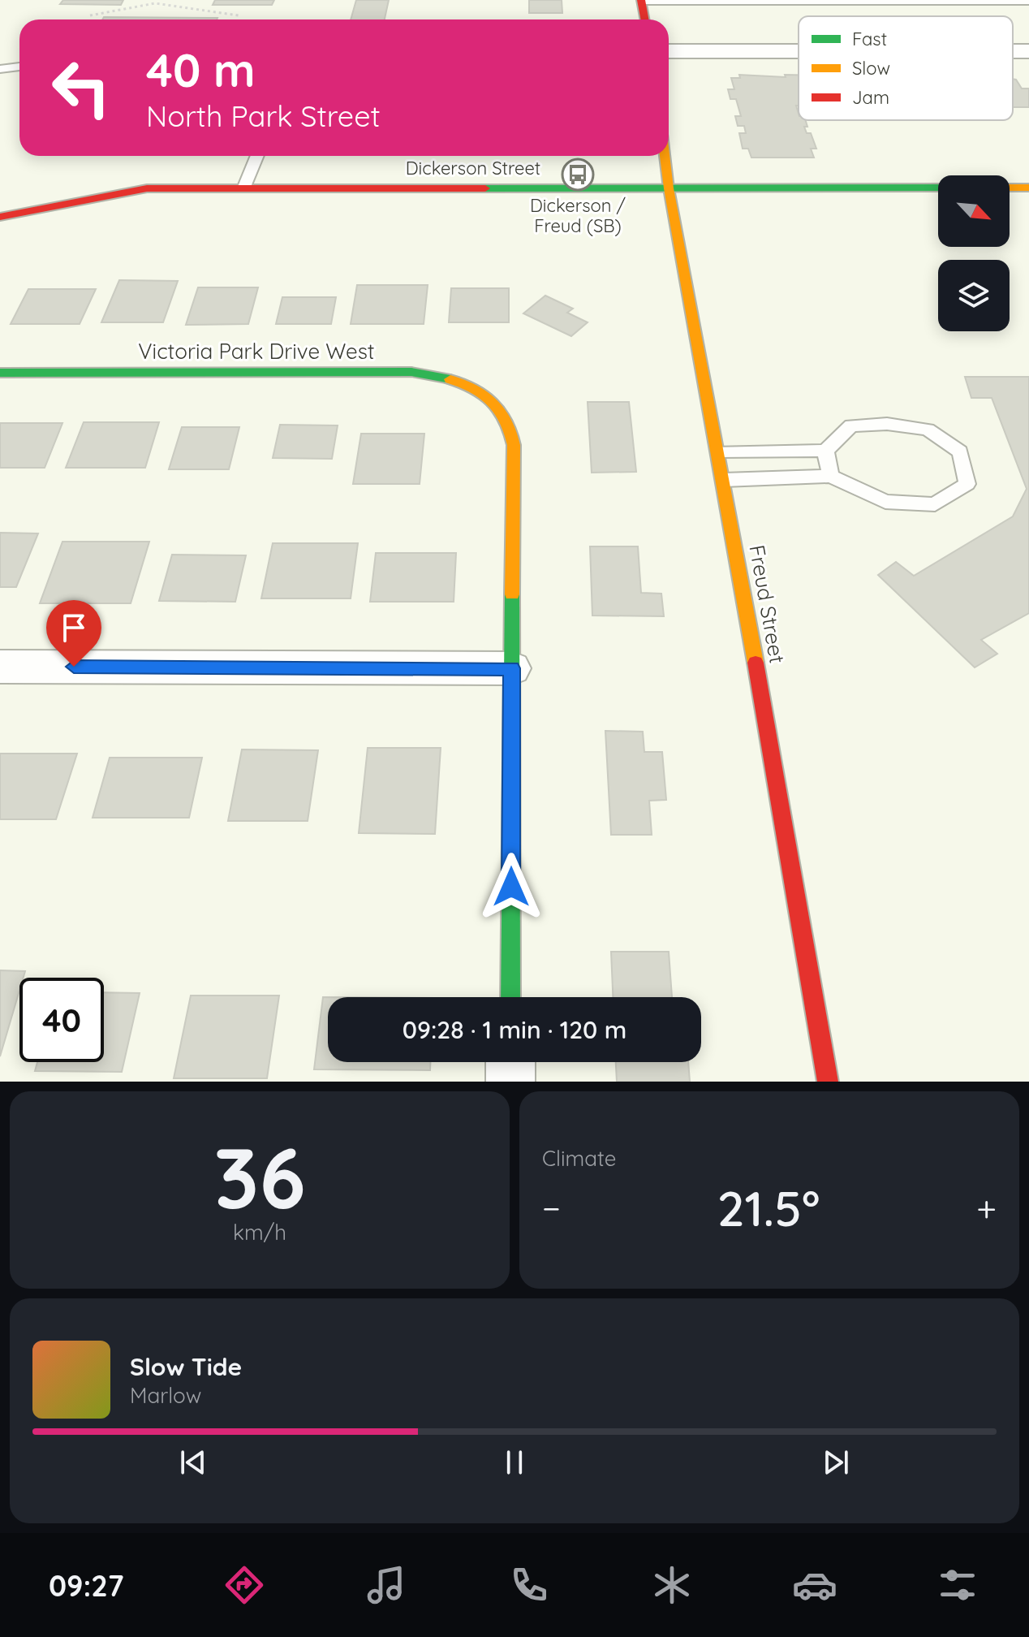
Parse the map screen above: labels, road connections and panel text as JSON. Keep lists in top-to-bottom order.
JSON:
{
  "streets": {
    "street": ["Dickerson Street", "Victoria Park Drive West", "Freud Street"]
  },
  "crossings": [
    ["Dickerson Street", "Freud Street"]
  ],
  "places": {
    "bus stop": ["Dickerson / Freud (SB)"]
  },
  "legend": ["Fast", "Slow", "Jam"],
  "north": "bottom right",
  "page": {
    "turn": ["40 m", "North Park Street"],
    "limit": "40",
    "trip": "09:28 · 1 min · 120 m",
    "tile": [
      ["36", "km/h"],
      "Climate"
    ],
    "heat": ["−", "21.5°", "+"],
    "song": ["Slow Tide", "Marlow"],
    "tabs": "09:27"
  }
}
